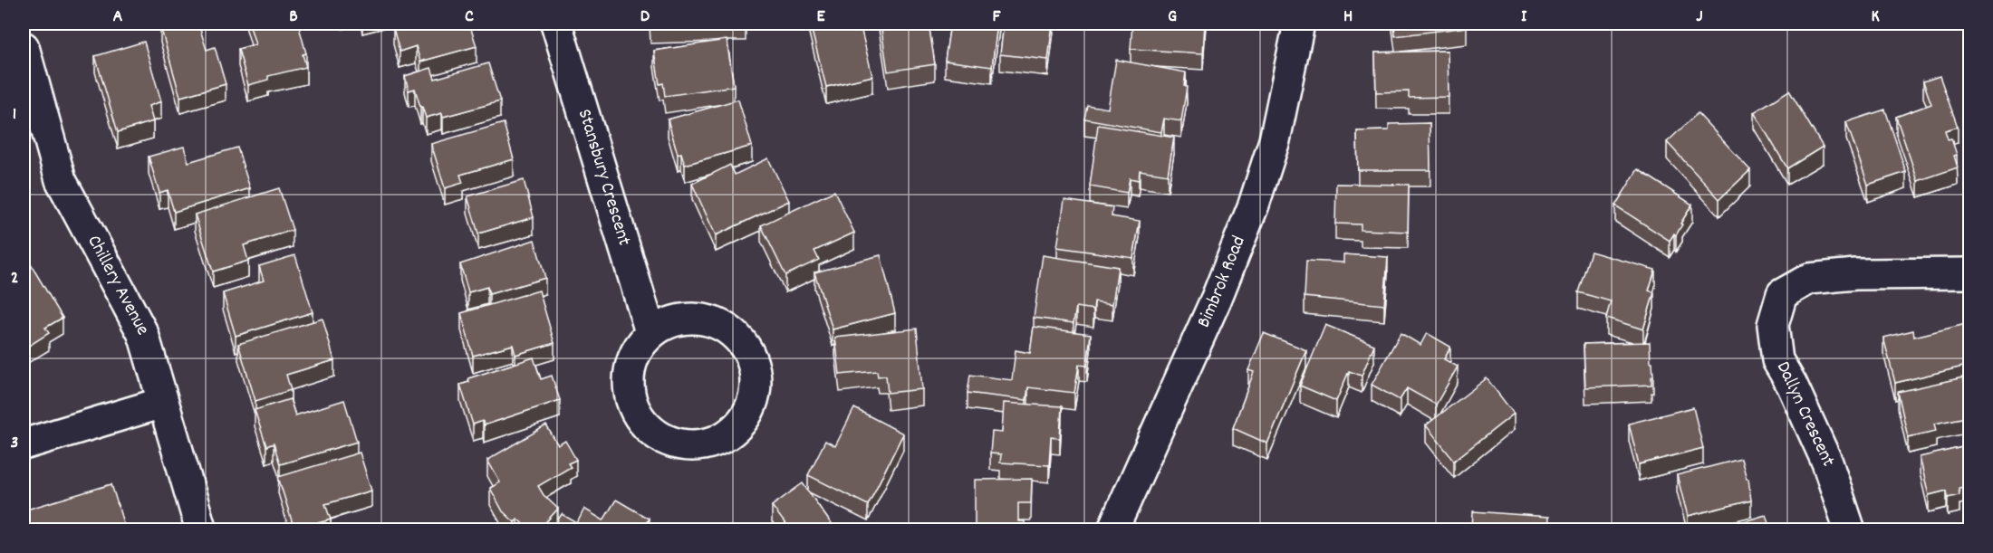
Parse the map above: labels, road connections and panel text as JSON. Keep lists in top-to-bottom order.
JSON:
{
  "streets": {
    "street": [
      "Stansbury Crescent",
      "Bimbrok Road",
      "Chillery Avenue",
      "Dallyn Crescent"
    ]
  },
  "grid": {
    "columns": [
      "A",
      "B",
      "C",
      "D",
      "E",
      "F",
      "G",
      "H",
      "I",
      "J",
      "K"
    ],
    "rows": ["1", "2", "3"]
  }
}
